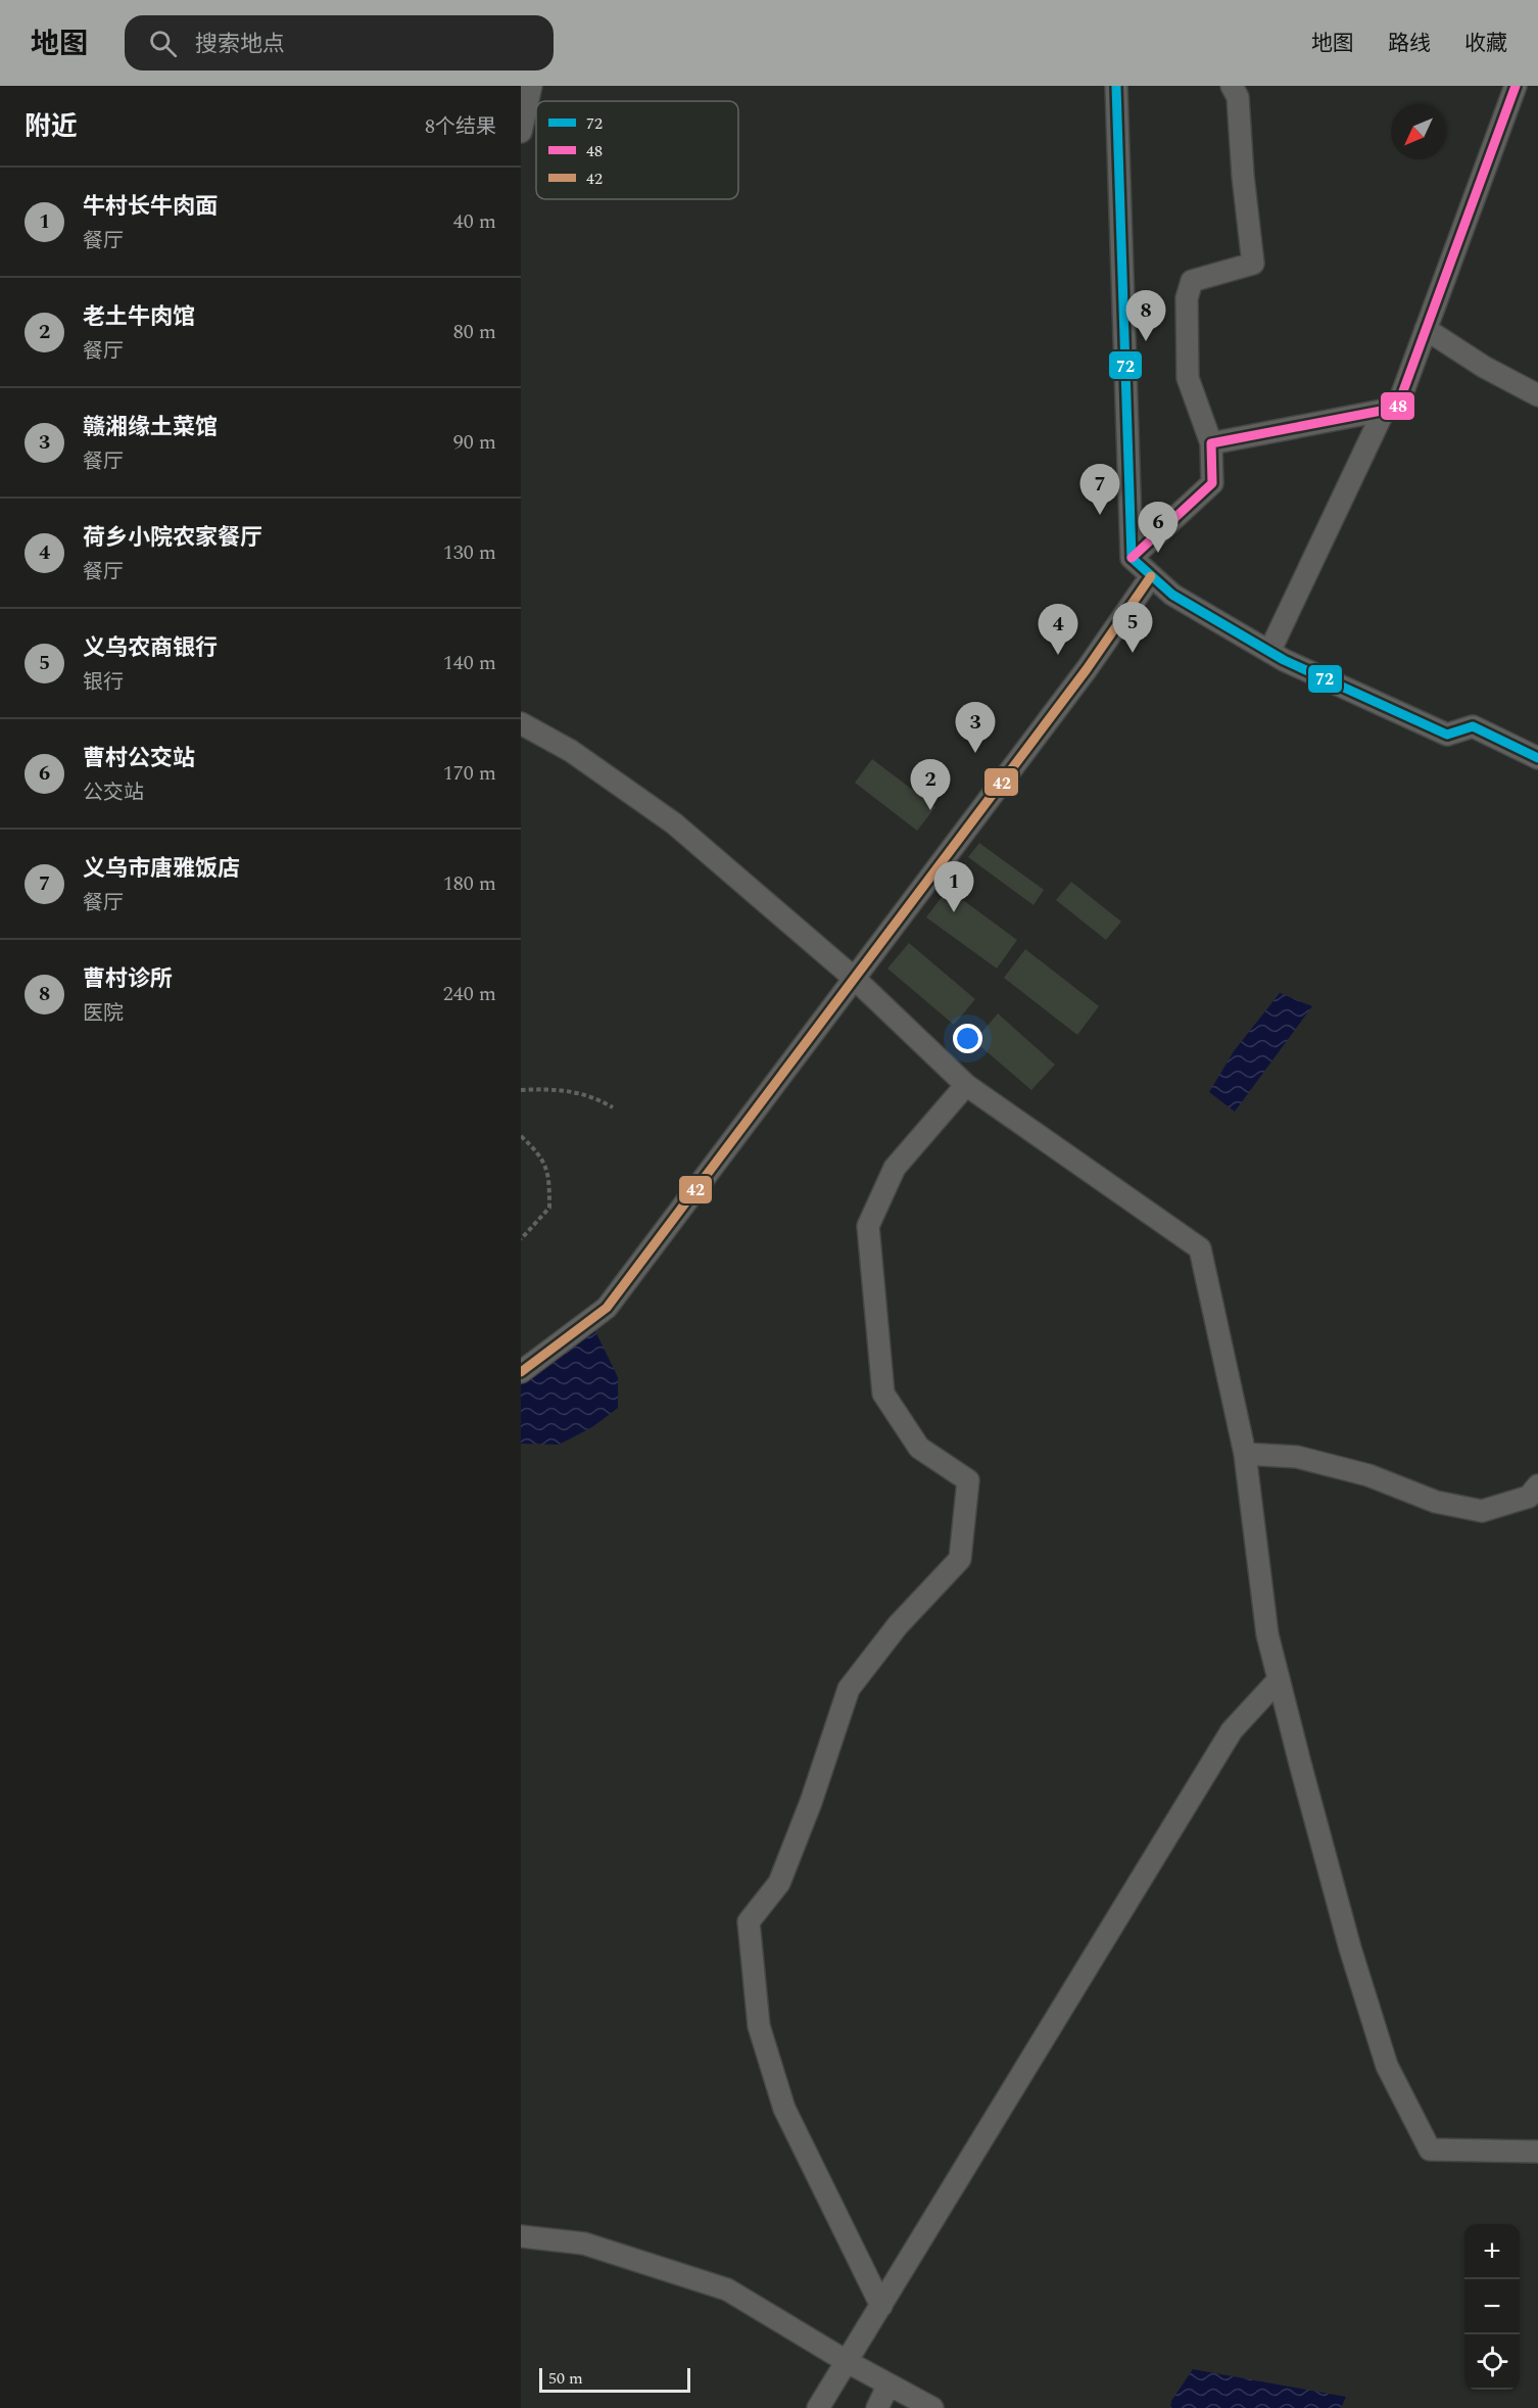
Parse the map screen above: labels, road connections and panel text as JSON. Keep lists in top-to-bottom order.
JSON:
{
  "lines": ["transit line 72", "transit line 48", "transit line 42"],
  "legend": ["72", "48", "42"],
  "scale_bar": "50 m",
  "north": "bottom left",
  "page": {
    "header": "地图",
    "search": "搜索地点",
    "nav": ["地图", "路线", "收藏"],
    "heading": ["附近", "8个结果"],
    "list": [
      {
        "mark": "1",
        "name": "牛村长牛肉面",
        "note": "餐厅",
        "value": "40 m"
      },
      {
        "mark": "2",
        "name": "老土牛肉馆",
        "note": "餐厅",
        "value": "80 m"
      },
      {
        "mark": "3",
        "name": "赣湘缘土菜馆",
        "note": "餐厅",
        "value": "90 m"
      },
      {
        "mark": "4",
        "name": "荷乡小院农家餐厅",
        "note": "餐厅",
        "value": "130 m"
      },
      {
        "mark": "5",
        "name": "义乌农商银行",
        "note": "银行",
        "value": "140 m"
      },
      {
        "mark": "6",
        "name": "曹村公交站",
        "note": "公交站",
        "value": "170 m"
      },
      {
        "mark": "7",
        "name": "义乌市唐雅饭店",
        "note": "餐厅",
        "value": "180 m"
      },
      {
        "mark": "8",
        "name": "曹村诊所",
        "note": "医院",
        "value": "240 m"
      }
    ],
    "pins": [
      "8",
      "7",
      "6",
      "5",
      "4",
      "3",
      "2",
      "1"
    ],
    "map_buttons": ["+", "−"],
    "scale": "50 m"
  }
}
